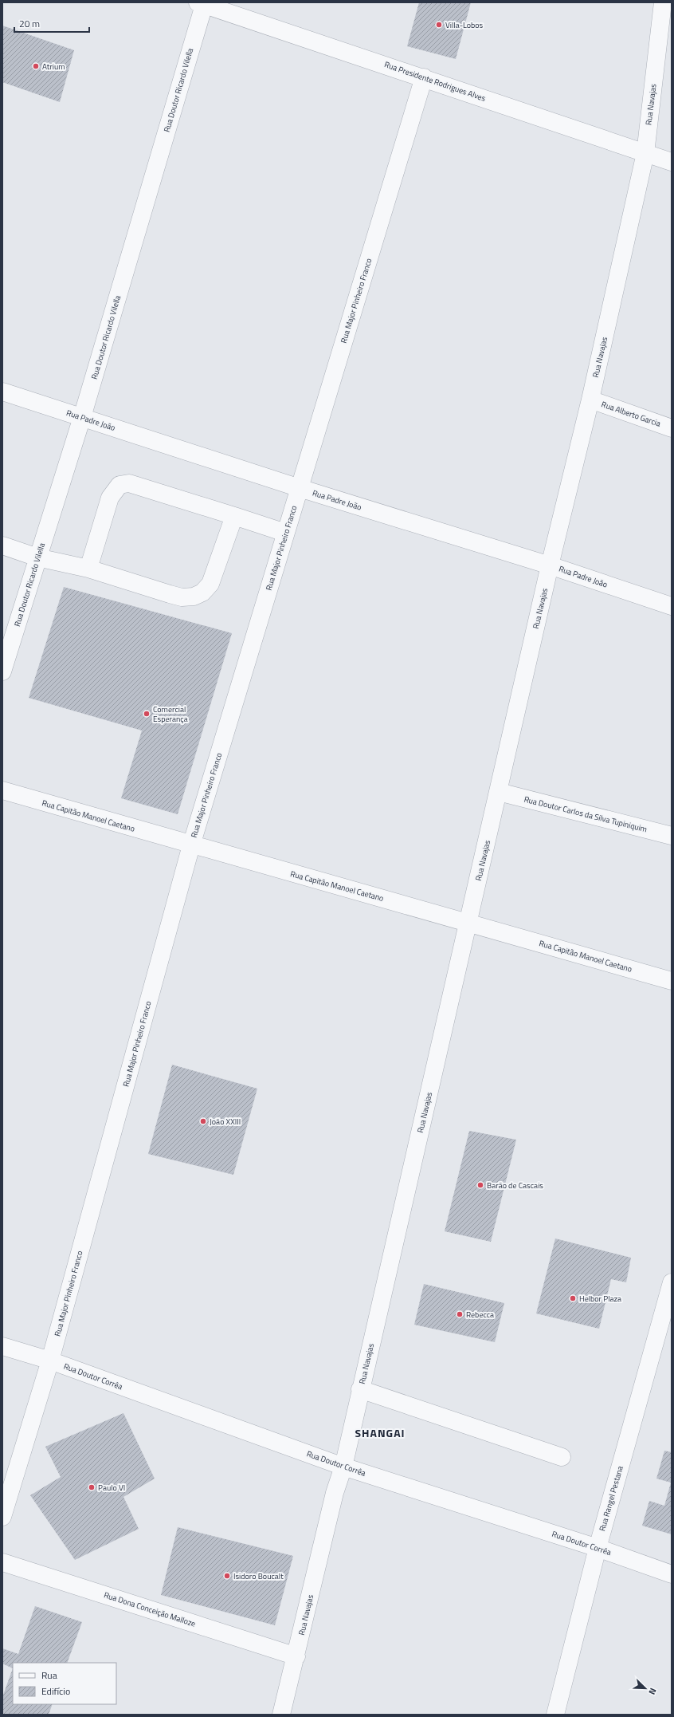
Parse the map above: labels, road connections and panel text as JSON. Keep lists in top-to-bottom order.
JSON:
{
  "streets": {
    "street": [
      "Rua Presidente Rodrigues Alves",
      "Rua Doutor Ricardo Vilella",
      "Rua Navajas",
      "Rua Major Pinheiro Franco",
      "Rua Alberto Garcia",
      "Rua Padre João",
      "Rua Doutor Carlos da Silva Tupiniquim",
      "Rua Capitão Manoel Caetano",
      "Rua Doutor Corrêa",
      "Rua Rangel Pestana",
      "Rua Dona Conceição Malloze"
    ]
  },
  "crossings": [
    ["Rua Presidente Rodrigues Alves", "Rua Doutor Ricardo Vilella"],
    ["Rua Presidente Rodrigues Alves", "Rua Navajas"],
    ["Rua Presidente Rodrigues Alves", "Rua Major Pinheiro Franco"],
    ["Rua Doutor Ricardo Vilella", "Rua Padre João"],
    ["Rua Navajas", "Rua Alberto Garcia"],
    ["Rua Navajas", "Rua Padre João"],
    ["Rua Navajas", "Rua Doutor Carlos da Silva Tupiniquim"],
    ["Rua Navajas", "Rua Capitão Manoel Caetano"],
    ["Rua Navajas", "Rua Doutor Corrêa"],
    ["Rua Navajas", "Rua Dona Conceição Malloze"],
    ["Rua Major Pinheiro Franco", "Rua Padre João"],
    ["Rua Major Pinheiro Franco", "Rua Capitão Manoel Caetano"],
    ["Rua Major Pinheiro Franco", "Rua Doutor Corrêa"],
    ["Rua Doutor Corrêa", "Rua Rangel Pestana"]
  ],
  "districts": ["SHANGAI"],
  "places": [
    "Villa-Lobos",
    "Atrium",
    "Comercial Esperança",
    "João XXIII",
    "Barão de Cascais",
    "Helbor Plaza",
    "Rebecca",
    "Paulo VI",
    "Isidoro Boucalt"
  ],
  "legend": ["Rua", "Edifício"],
  "scale_bar": "20 m",
  "north": "bottom right"
}
